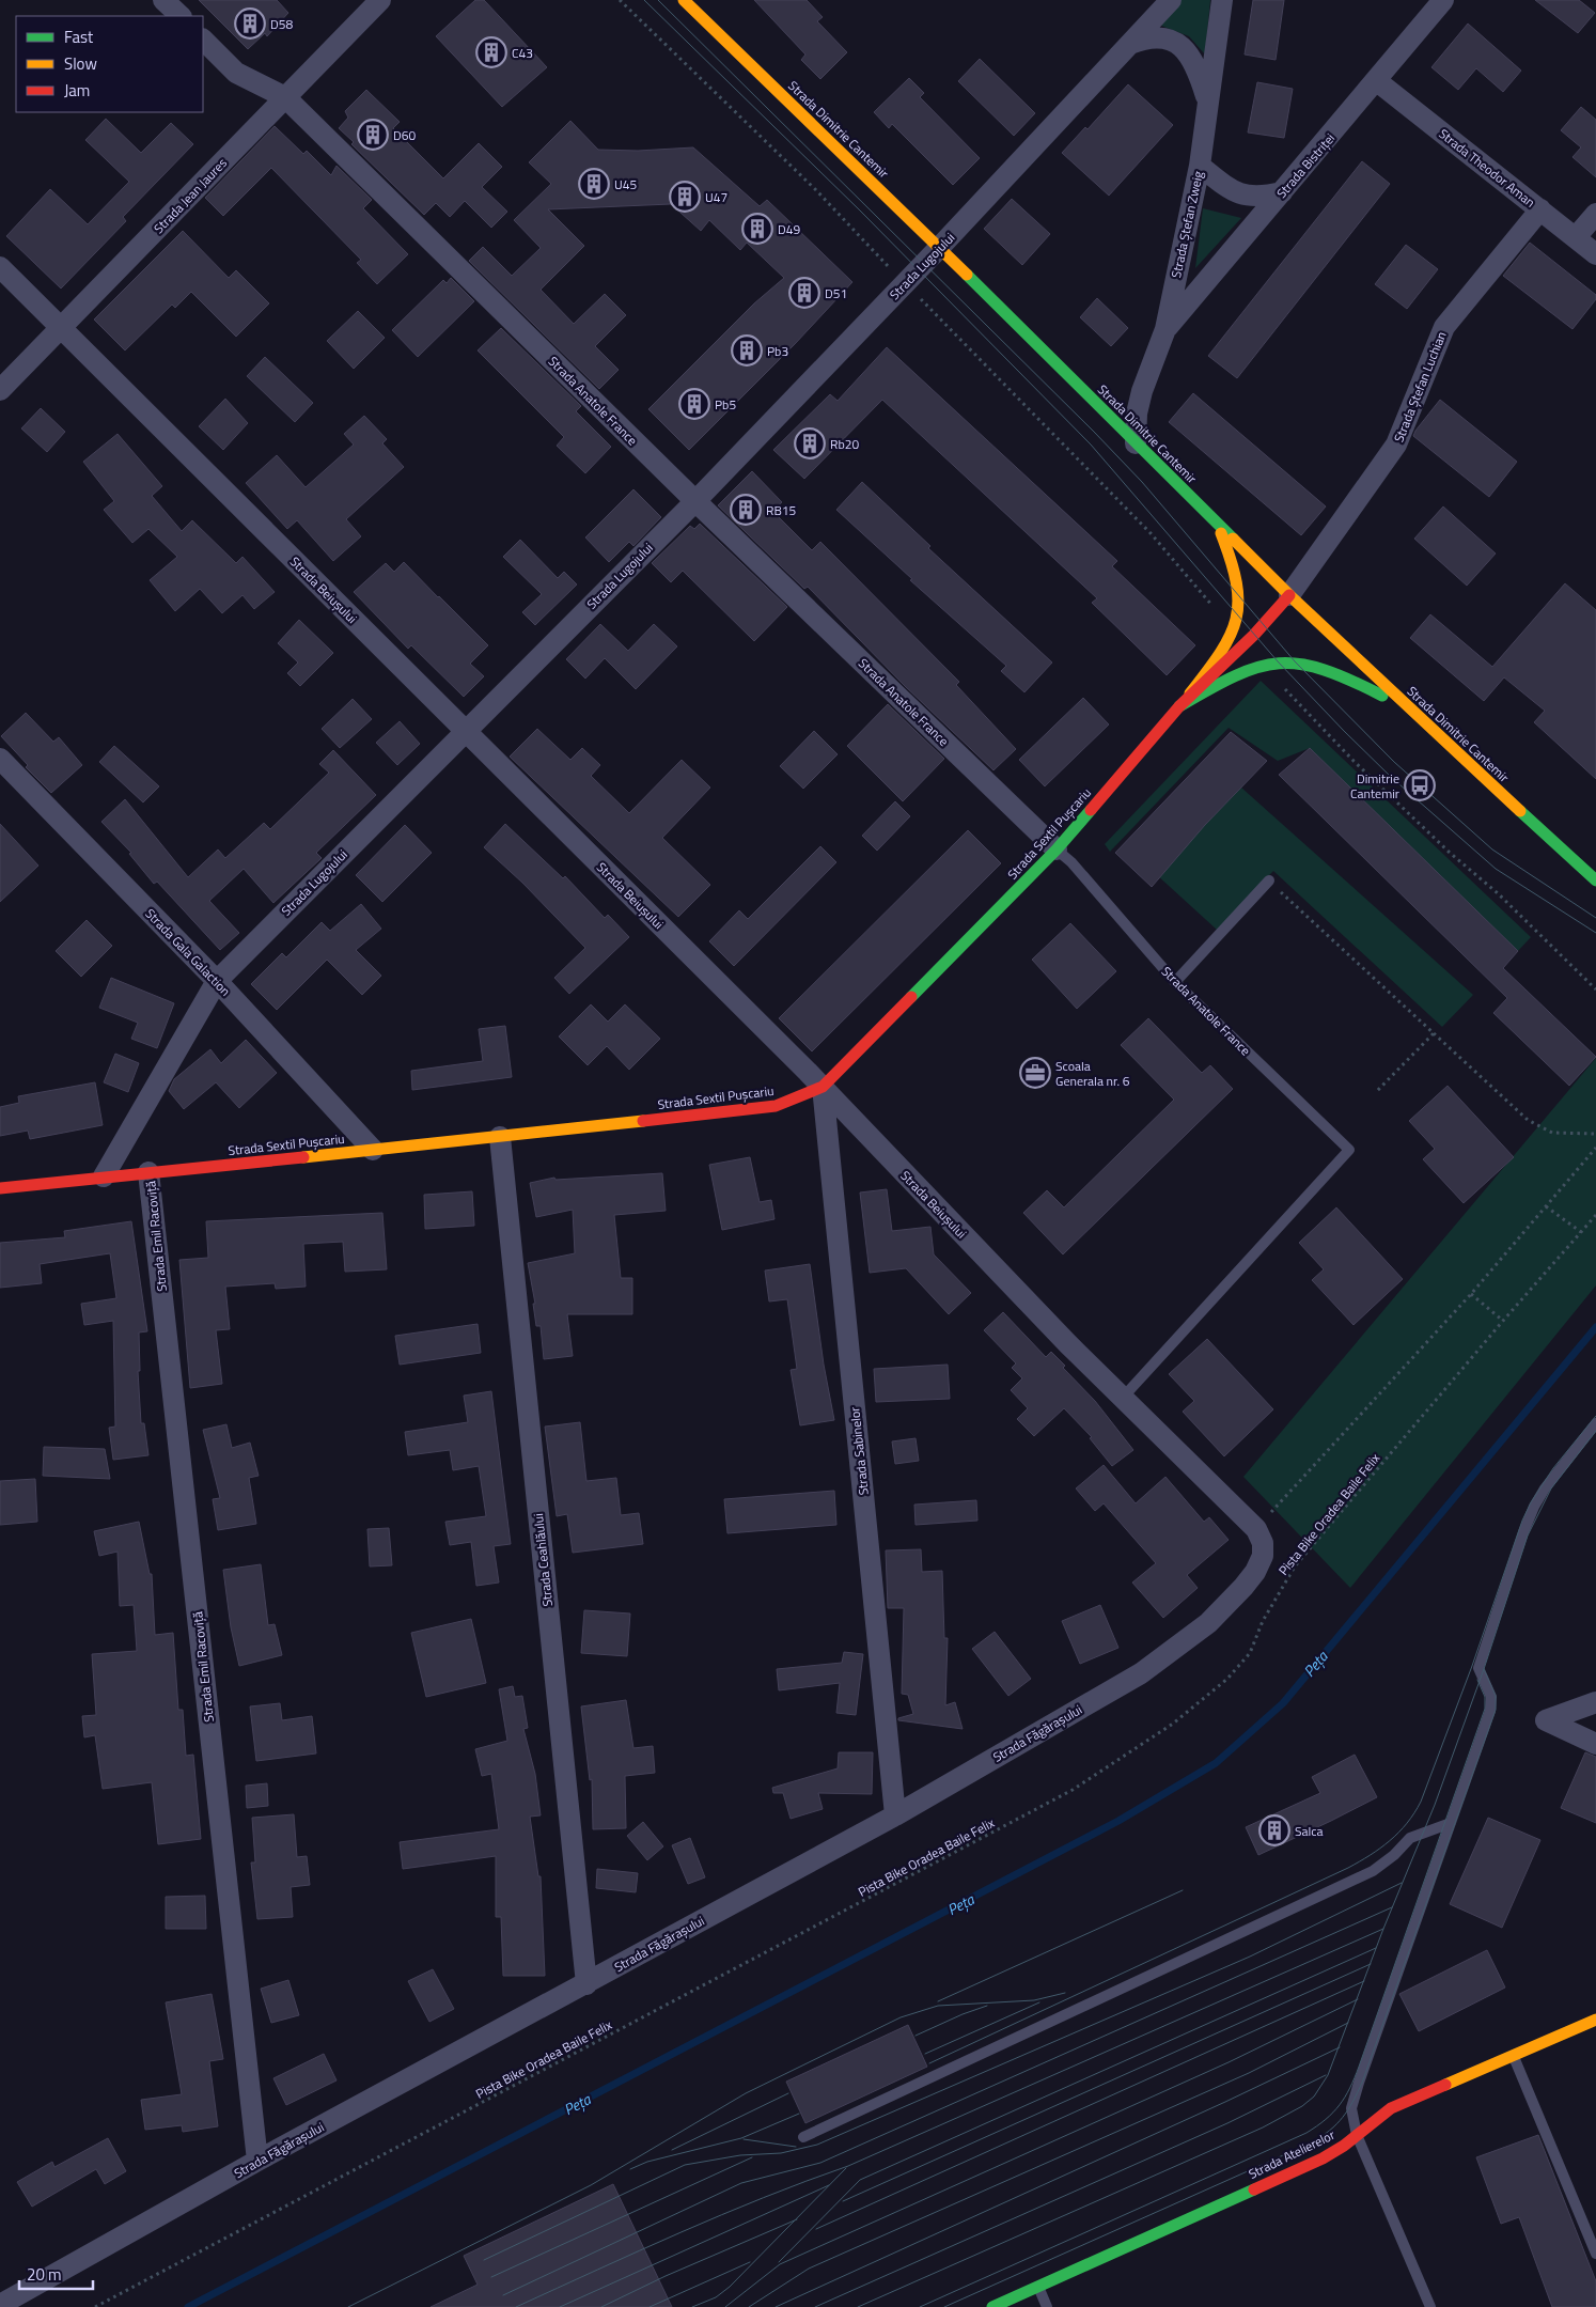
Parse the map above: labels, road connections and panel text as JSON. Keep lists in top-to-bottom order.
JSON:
{
  "streets": {
    "main road": ["Strada Dimitrie Cantemir", "Strada Sextil Pușcariu", "Strada Atelierelor"],
    "street": [
      "Strada Bistriței",
      "Strada Theodor Aman",
      "Strada Jean Jaures",
      "Strada Ștefan Zweig",
      "Strada Lugojului",
      "Strada Ștefan Luchian",
      "Strada Anatole France",
      "Strada Beiușului",
      "Strada Gala Galaction",
      "Strada Emil Racoviță",
      "Strada Sabinelor",
      "Strada Ceahlăului",
      "Strada Făgărașului"
    ],
    "path": ["Pista Bike Oradea Baile Felix"]
  },
  "crossings": [
    ["Strada Dimitrie Cantemir", "Strada Ștefan Zweig"],
    ["Strada Dimitrie Cantemir", "Strada Lugojului"],
    ["Strada Dimitrie Cantemir", "Strada Ștefan Luchian"],
    ["Strada Dimitrie Cantemir", "Strada Sextil Pușcariu"],
    ["Strada Bistriței", "Strada Theodor Aman"],
    ["Strada Bistriței", "Strada Ștefan Zweig"],
    ["Strada Theodor Aman", "Strada Ștefan Luchian"],
    ["Strada Jean Jaures", "Strada Anatole France"],
    ["Strada Jean Jaures", "Strada Beiușului"],
    ["Strada Lugojului", "Strada Anatole France"],
    ["Strada Lugojului", "Strada Beiușului"],
    ["Strada Lugojului", "Strada Sextil Pușcariu"],
    ["Strada Lugojului", "Strada Gala Galaction"],
    ["Strada Ștefan Luchian", "Strada Sextil Pușcariu"],
    ["Strada Anatole France", "Strada Beiușului"],
    ["Strada Anatole France", "Strada Sextil Pușcariu"],
    ["Strada Beiușului", "Strada Sextil Pușcariu"],
    ["Strada Beiușului", "Strada Sabinelor"],
    ["Strada Beiușului", "Strada Făgărașului"],
    ["Strada Sextil Pușcariu", "Strada Gala Galaction"],
    ["Strada Sextil Pușcariu", "Strada Emil Racoviță"],
    ["Strada Sextil Pușcariu", "Strada Sabinelor"],
    ["Strada Sextil Pușcariu", "Strada Ceahlăului"],
    ["Strada Emil Racoviță", "Strada Făgărașului"],
    ["Strada Sabinelor", "Strada Făgărașului"],
    ["Strada Ceahlăului", "Strada Făgărașului"]
  ],
  "water": ["Peța"],
  "places": {
    "building": [
      "D58",
      "C43",
      "D60",
      "U45",
      "U47",
      "D49",
      "D51",
      "Pb3",
      "Pb5",
      "Rb20",
      "RB15",
      "Salca"
    ],
    "bus stop": ["Dimitrie Cantemir"],
    "office": ["Scoala Generala nr. 6"]
  },
  "legend": ["Fast", "Slow", "Jam"],
  "scale_bar": "20 m"
}
